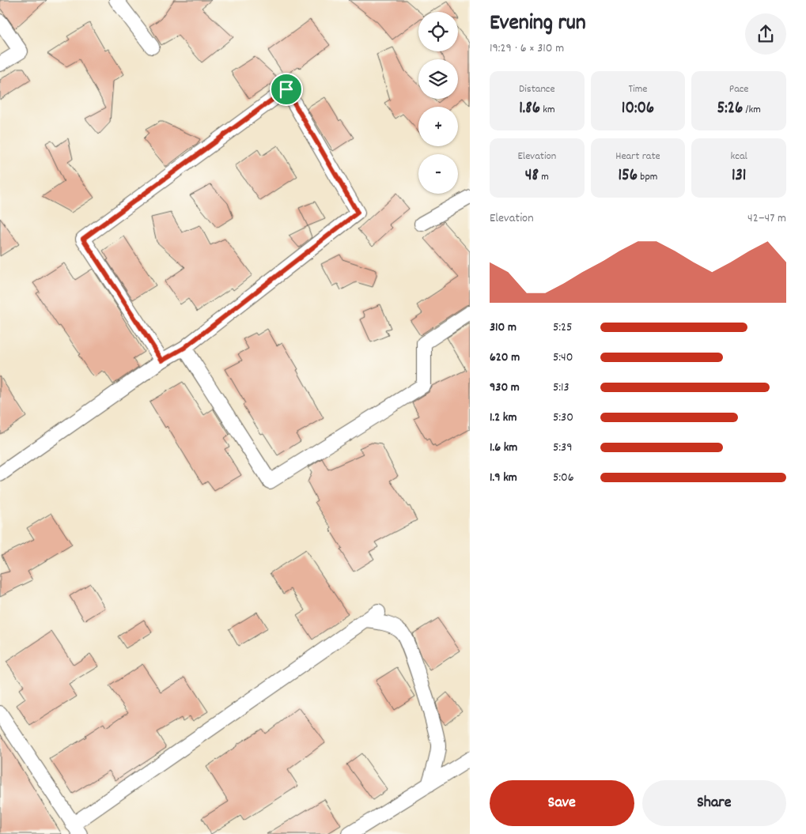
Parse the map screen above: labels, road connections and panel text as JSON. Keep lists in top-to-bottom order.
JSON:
{
  "page": {
    "heading": ["Evening run", "19:29 · 6 × 310 m"],
    "map_buttons": ["+", "−"],
    "stats": [
      ["Distance", "1.86 km"],
      ["Time", "10:06"],
      ["Pace", "5:26 /km"],
      ["Elevation", "48 m"],
      ["Heart rate", "156 bpm"],
      ["kcal", "131"]
    ],
    "chart": ["Elevation", "42–47 m"],
    "list": [
      {
        "name": "310 m",
        "note": "5:25"
      },
      {
        "name": "620 m",
        "note": "5:40"
      },
      {
        "name": "930 m",
        "note": "5:13"
      },
      {
        "name": "1.2 km",
        "note": "5:30"
      },
      {
        "name": "1.6 km",
        "note": "5:39"
      },
      {
        "name": "1.9 km",
        "note": "5:06"
      }
    ],
    "buttons": ["Save", "Share"]
  }
}
